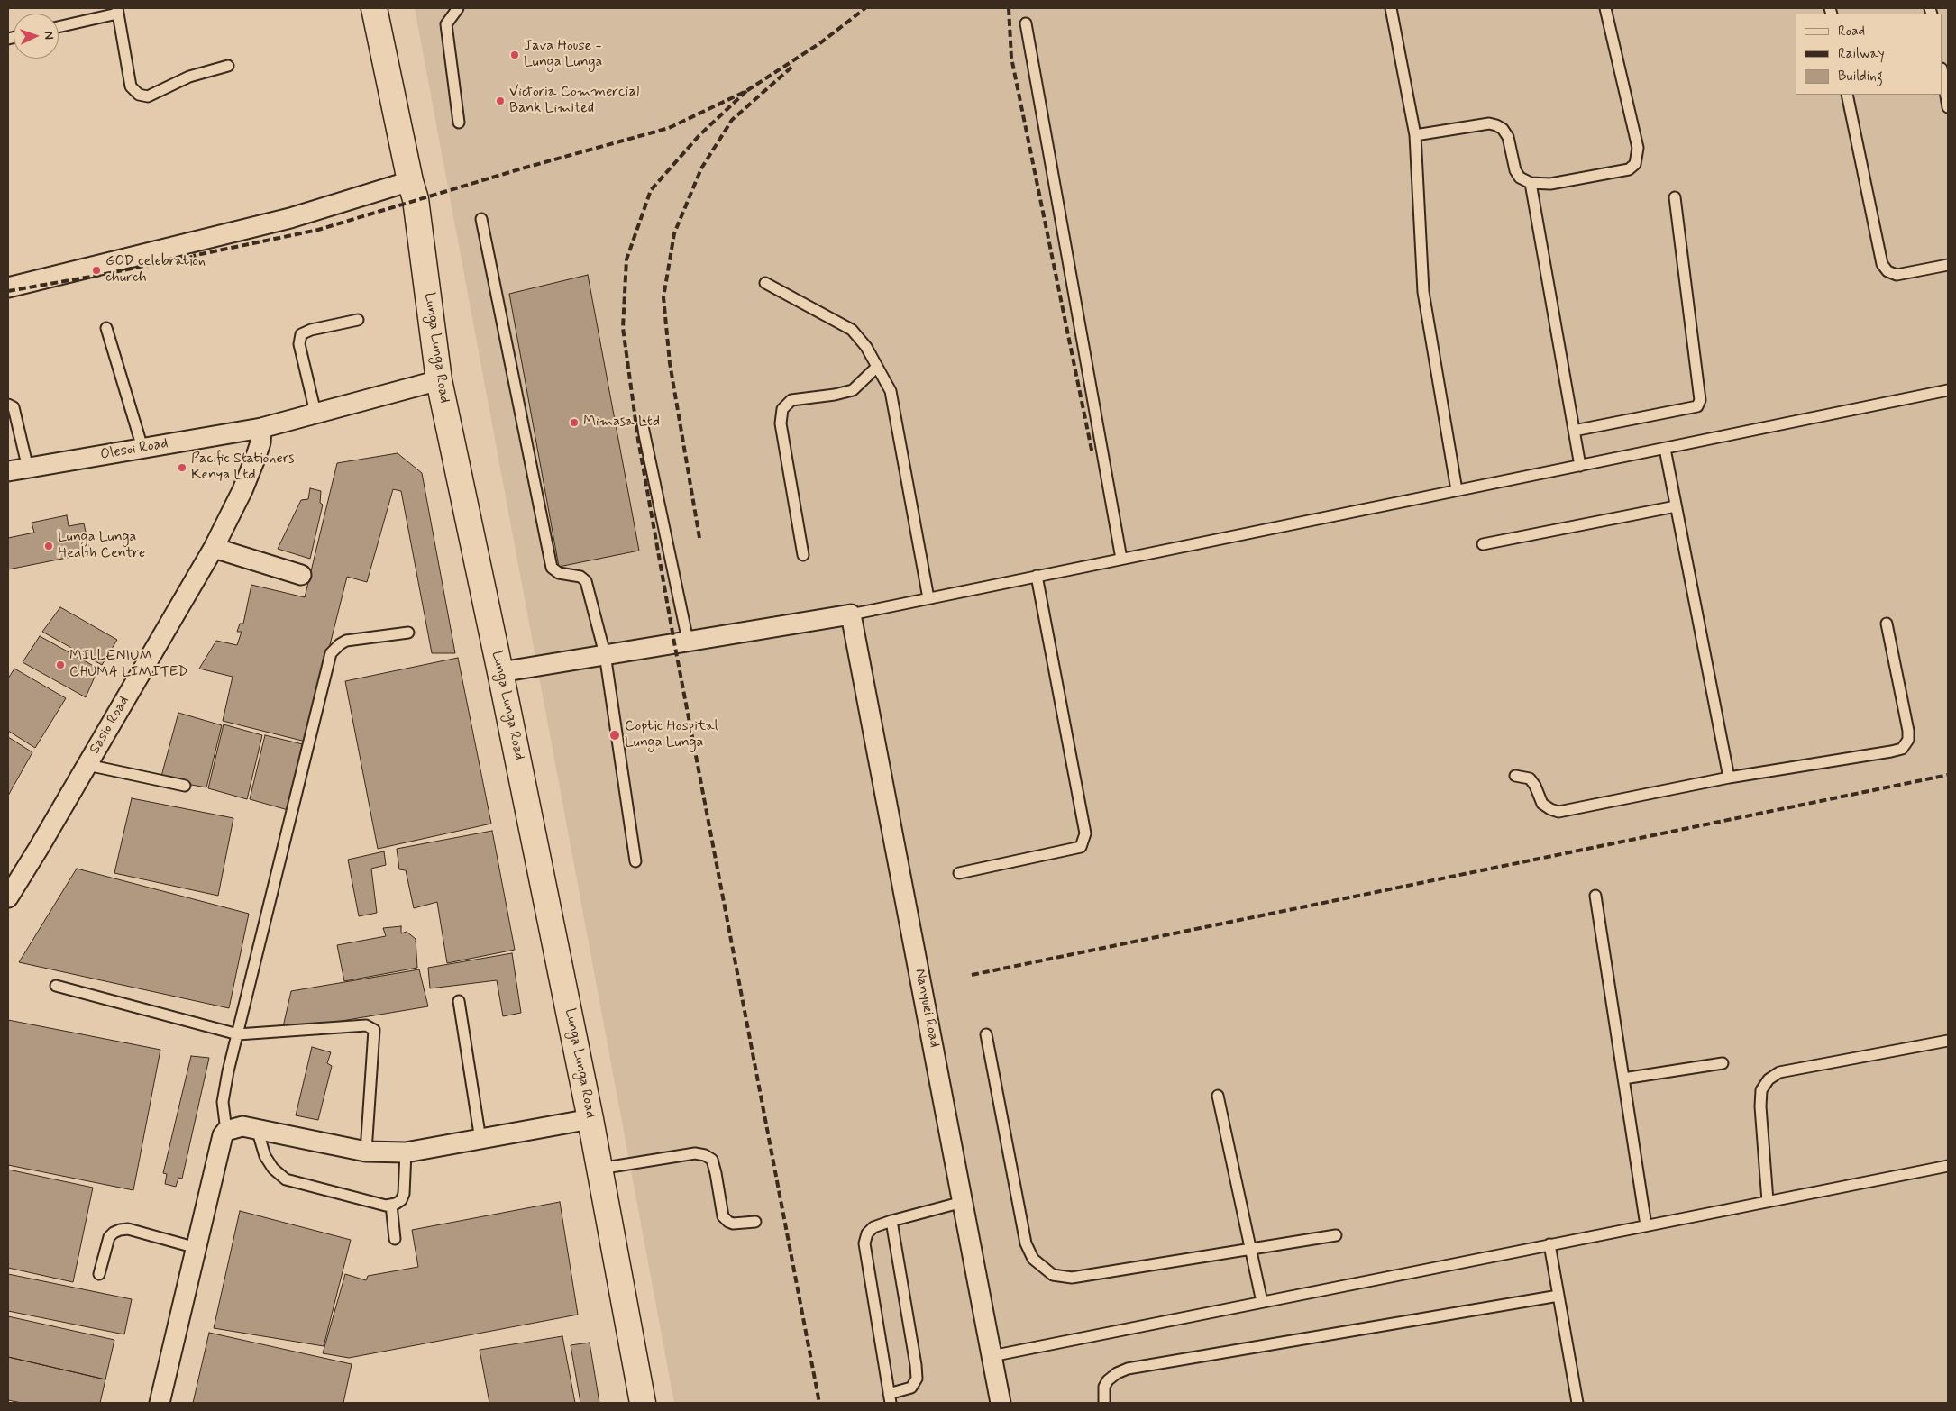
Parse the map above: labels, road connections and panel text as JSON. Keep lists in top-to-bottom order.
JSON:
{
  "streets": {
    "main road": ["Lunga Lunga Road"],
    "street": ["Olesoi Road", "Sasio Road", "Nanyuki Road"]
  },
  "crossings": [
    ["Lunga Lunga Road", "Olesoi Road"],
    ["Olesoi Road", "Sasio Road"]
  ],
  "places": [
    "Java House - Lunga Lunga",
    "Victoria Commercial Bank Limited",
    "GOD celebration church",
    "Mimasa Ltd",
    "Pacific Stationers Kenya Ltd",
    "Lunga Lunga Health Centre",
    "MILLENIUM CHUMA LIMITED",
    "Coptic Hospital Lunga Lunga"
  ],
  "legend": ["Road", "Railway", "Building"],
  "north": "right"
}
